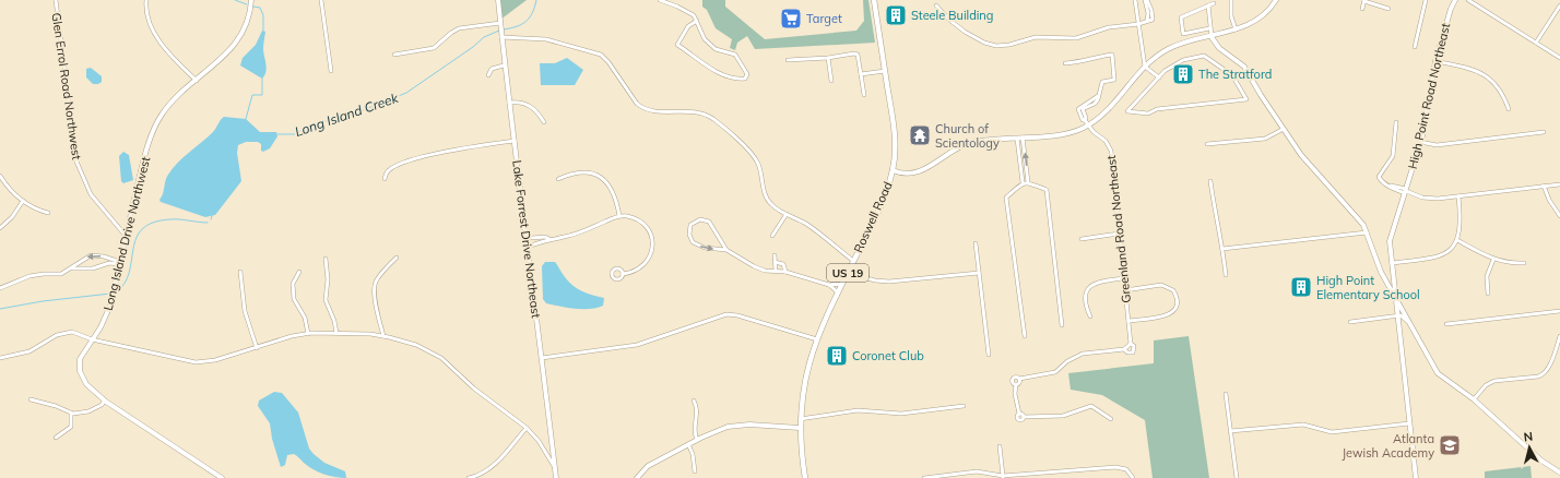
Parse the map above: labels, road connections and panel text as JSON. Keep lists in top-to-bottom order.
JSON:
{
  "streets": {
    "main road": ["Roswell Road", "US 19"],
    "street": [
      "Glen Errol Road Northwest",
      "High Point Road Northeast",
      "Greenland Road Northeast",
      "Long Island Drive Northwest",
      "Lake Forrest Drive Northeast"
    ]
  },
  "crossings": [
    ["Glen Errol Road Northwest", "Long Island Drive Northwest"]
  ],
  "water": ["Long Island Creek"],
  "places": {
    "building": [
      "Steele Building",
      "The Stratford",
      "High Point Elementary School",
      "Coronet Club"
    ],
    "supermarket": ["Target"],
    "temple": ["Church of Scientology"],
    "school or university": ["Atlanta Jewish Academy"]
  },
  "north": "top"
}
